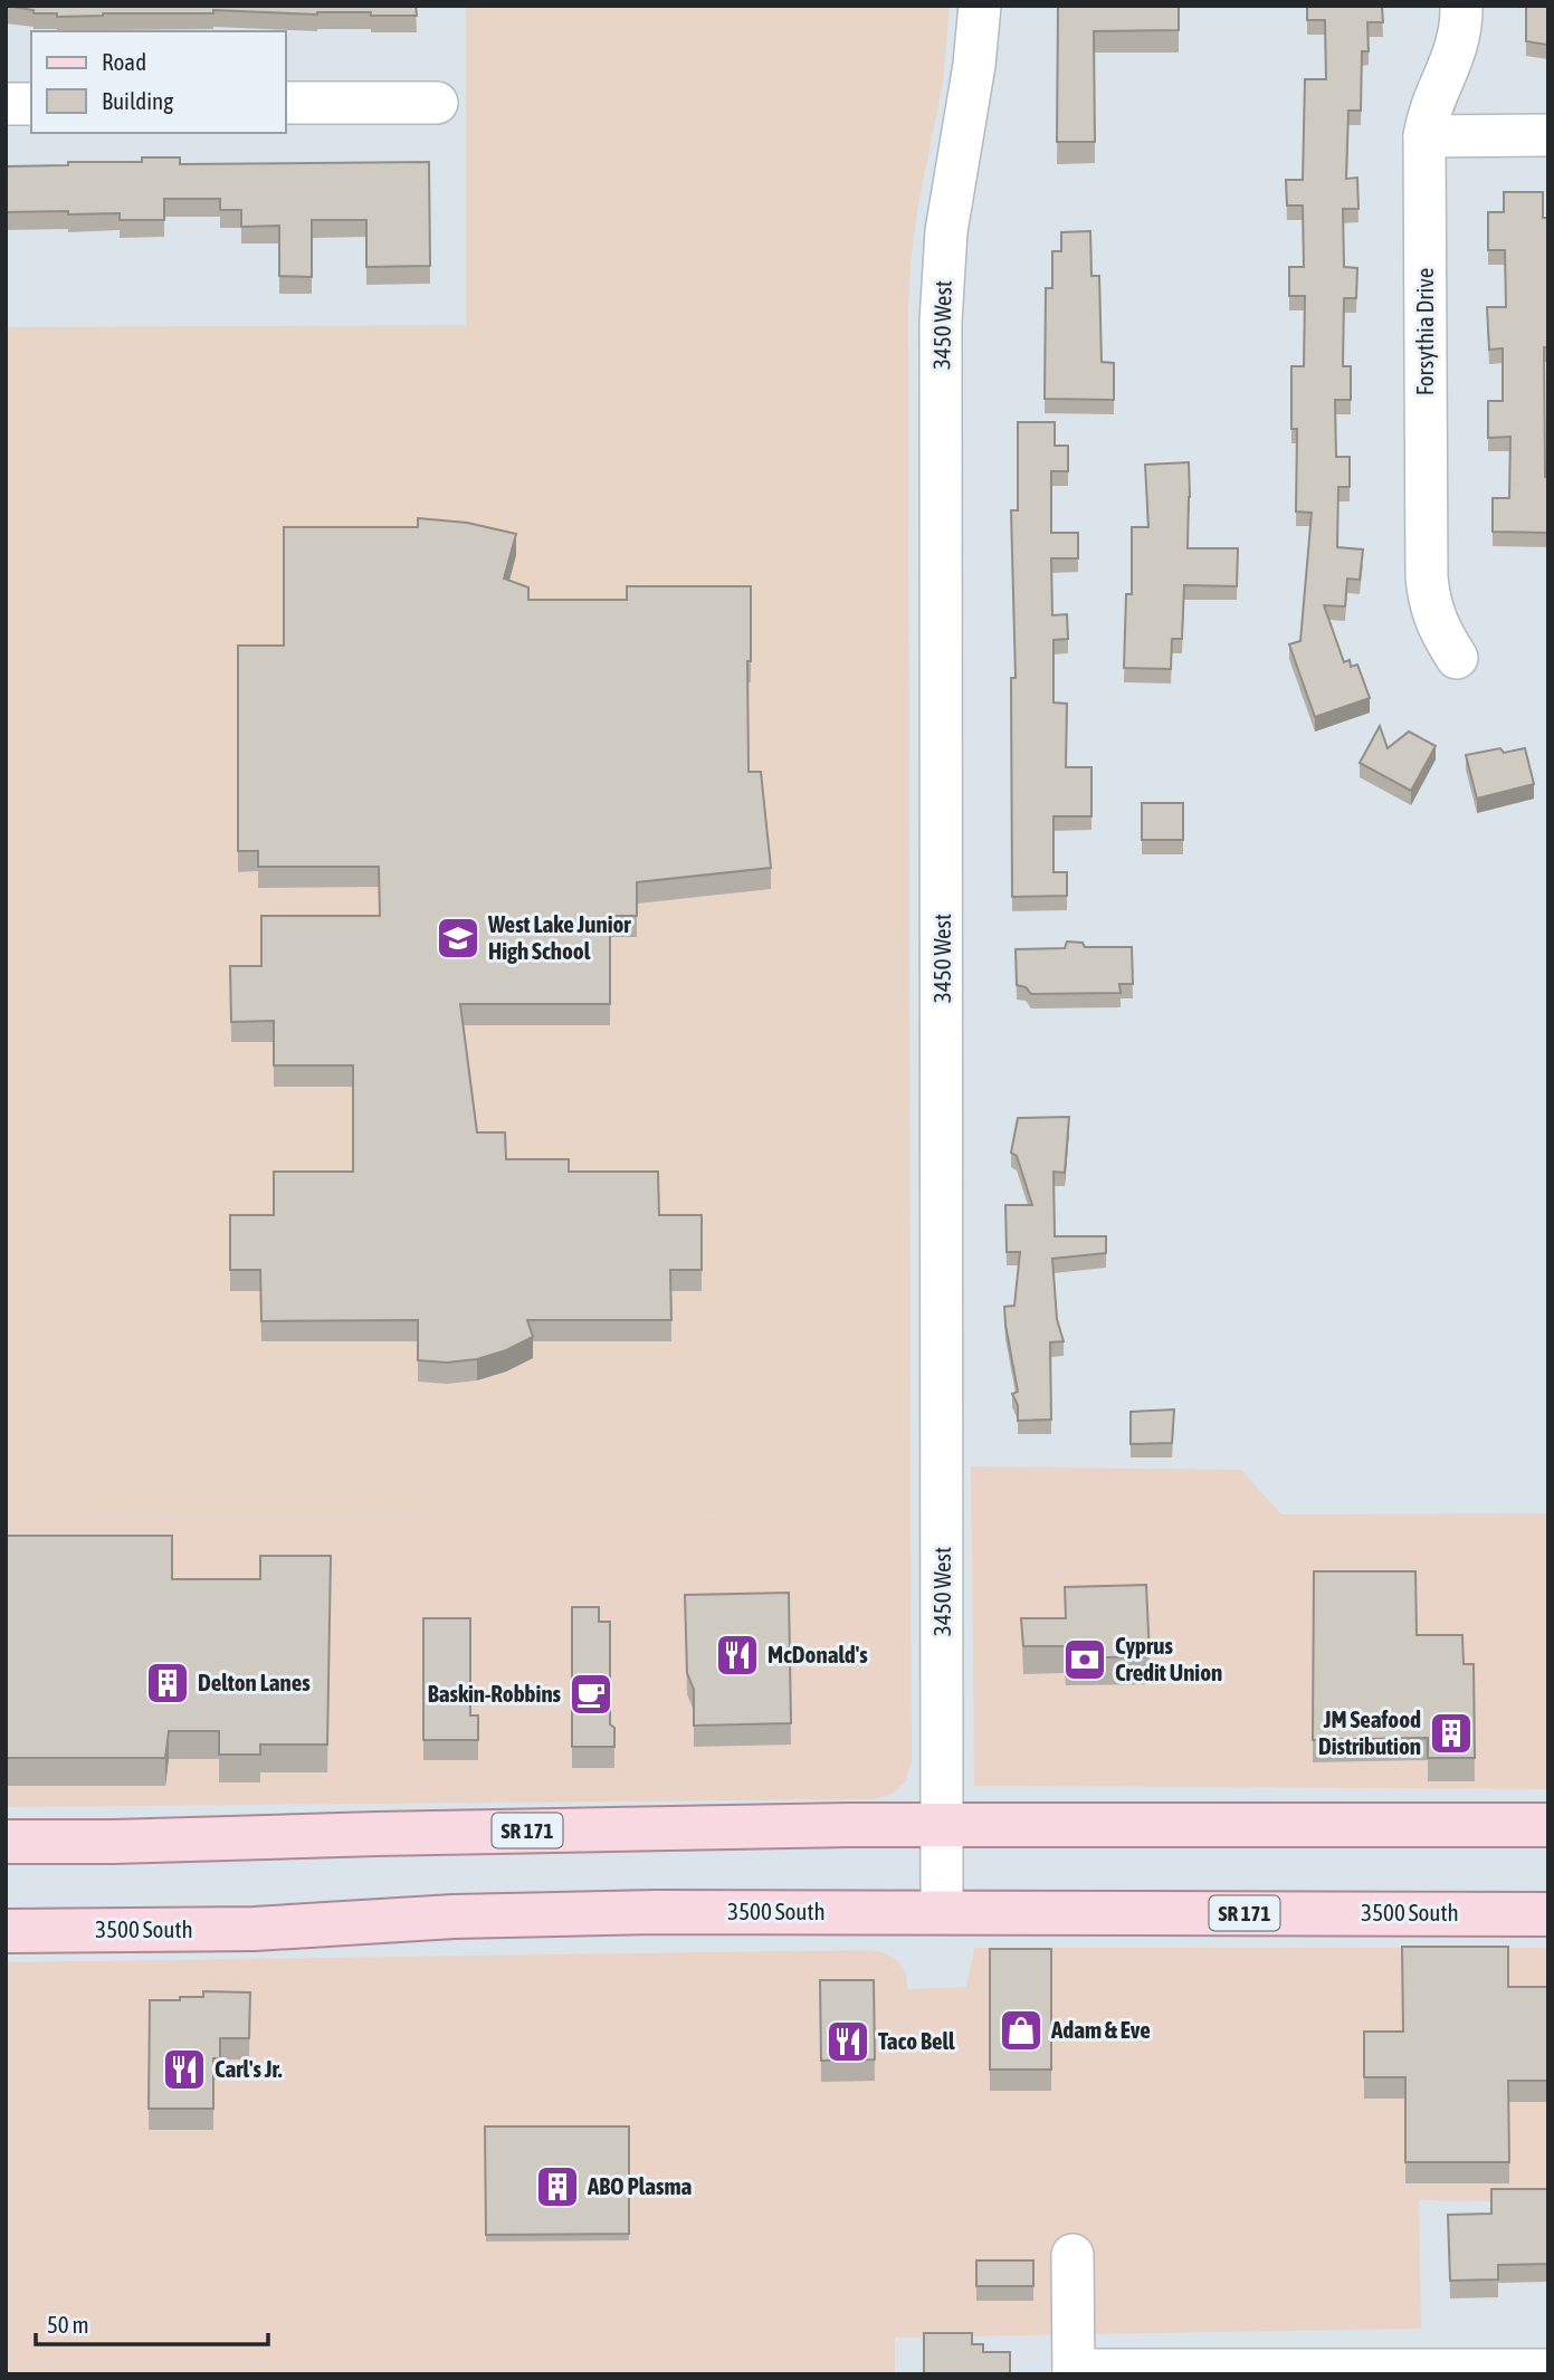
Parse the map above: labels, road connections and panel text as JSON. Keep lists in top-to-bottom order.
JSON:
{
  "streets": {
    "main road": ["SR 171", "3500 South"],
    "street": ["3450 West", "Forsythia Drive"]
  },
  "crossings": [
    ["3450 West", "SR 171"],
    ["3450 West", "3500 South"]
  ],
  "places": {
    "school or university": ["West Lake Junior High School"],
    "restaurant": ["McDonald's", "Taco Bell", "Carl's Jr."],
    "bank": ["Cyprus Credit Union"],
    "building": ["Delton Lanes", "JM Seafood Distribution", "ABO Plasma"],
    "cafe": ["Baskin-Robbins"],
    "shop": ["Adam & Eve"]
  },
  "legend": ["Road", "Building"],
  "scale_bar": "50 m"
}
